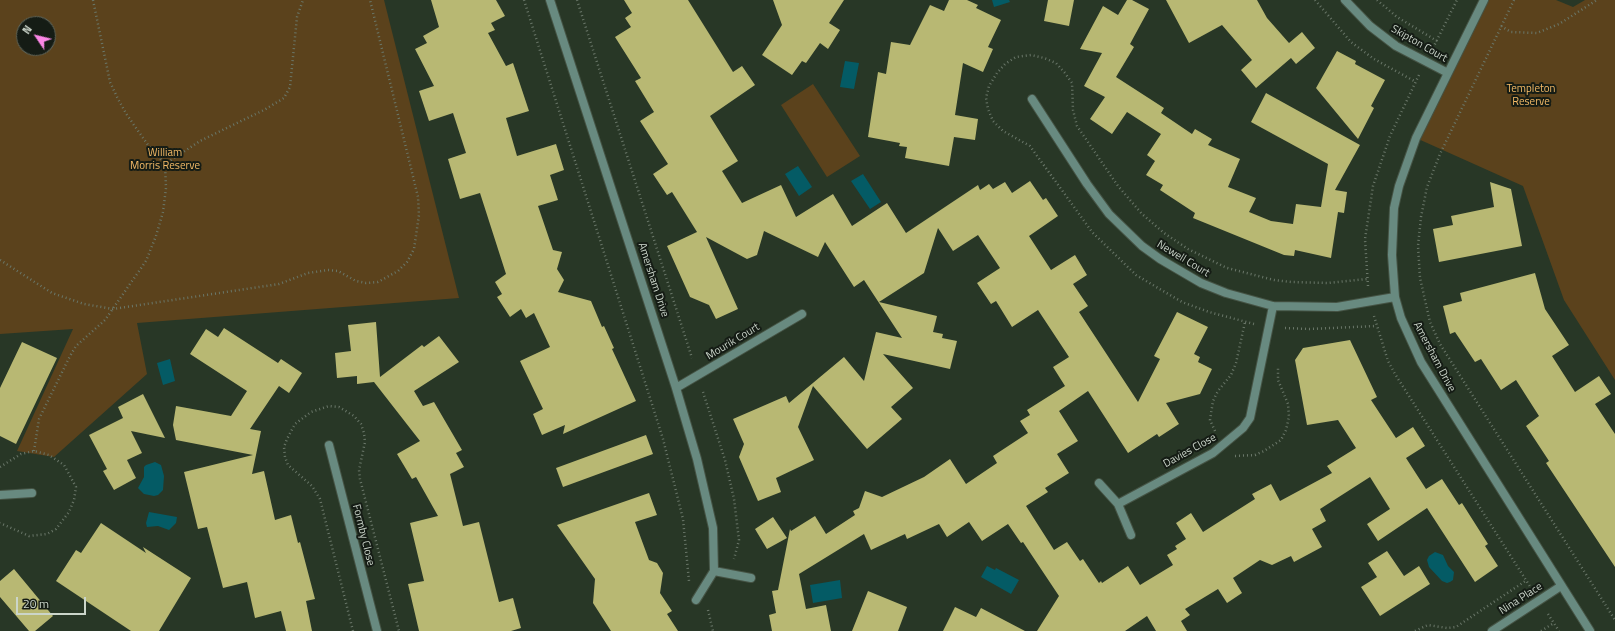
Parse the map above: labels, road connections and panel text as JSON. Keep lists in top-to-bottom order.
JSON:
{
  "streets": {
    "street": [
      "Skipton Court",
      "Newell Court",
      "Amersham Drive",
      "Mourik Court",
      "Davies Close",
      "Formby Close",
      "Nina Place"
    ]
  },
  "crossings": [
    ["Skipton Court", "Amersham Drive"],
    ["Newell Court", "Amersham Drive"],
    ["Newell Court", "Davies Close"],
    ["Amersham Drive", "Mourik Court"],
    ["Amersham Drive", "Nina Place"]
  ],
  "parks": ["Templeton Reserve", "William Morris Reserve"],
  "scale_bar": "20 m",
  "north": "top left"
}
